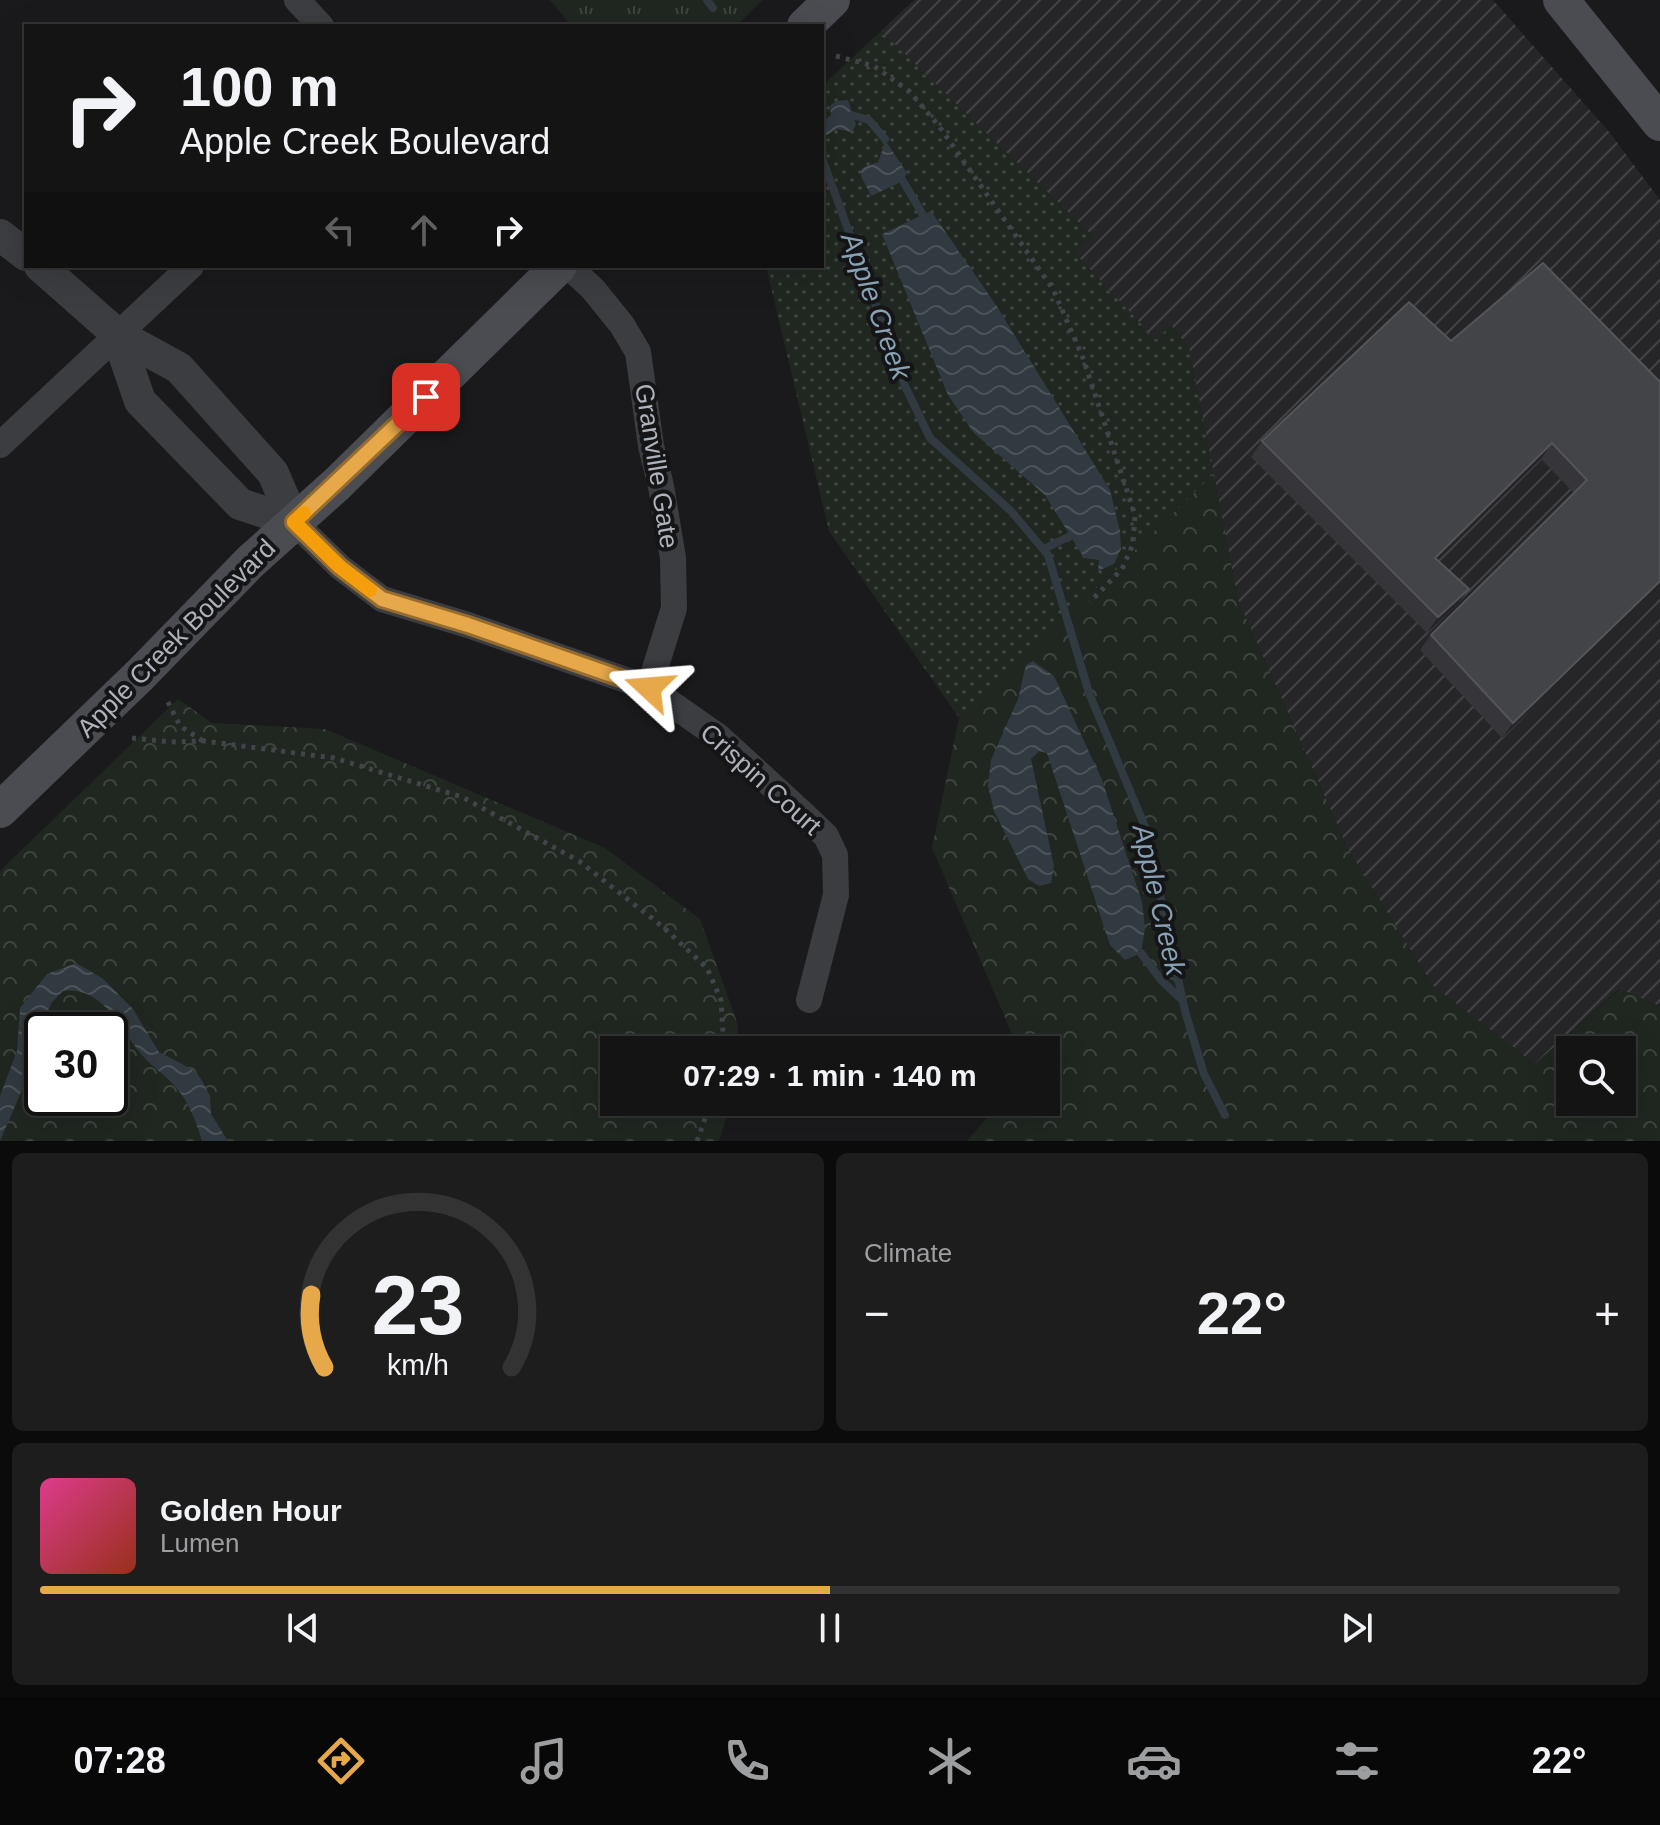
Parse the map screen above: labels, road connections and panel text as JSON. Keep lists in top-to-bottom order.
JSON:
{
  "streets": {
    "main road": ["Apple Creek Boulevard"],
    "street": ["Granville Gate", "Crispin Court"]
  },
  "crossings": [
    ["Granville Gate", "Crispin Court"],
    ["Apple Creek Boulevard", "Crispin Court"]
  ],
  "water": ["Apple Creek"],
  "page": {
    "turn": ["100 m", "Apple Creek Boulevard"],
    "limit": "30",
    "trip": "07:29 · 1 min · 140 m",
    "tile": "Climate",
    "heat": ["−", "22°", "+"],
    "song": ["Golden Hour", "Lumen"],
    "tabs": ["07:28", "22°"],
    "gauge": ["23", "km/h"]
  }
}
